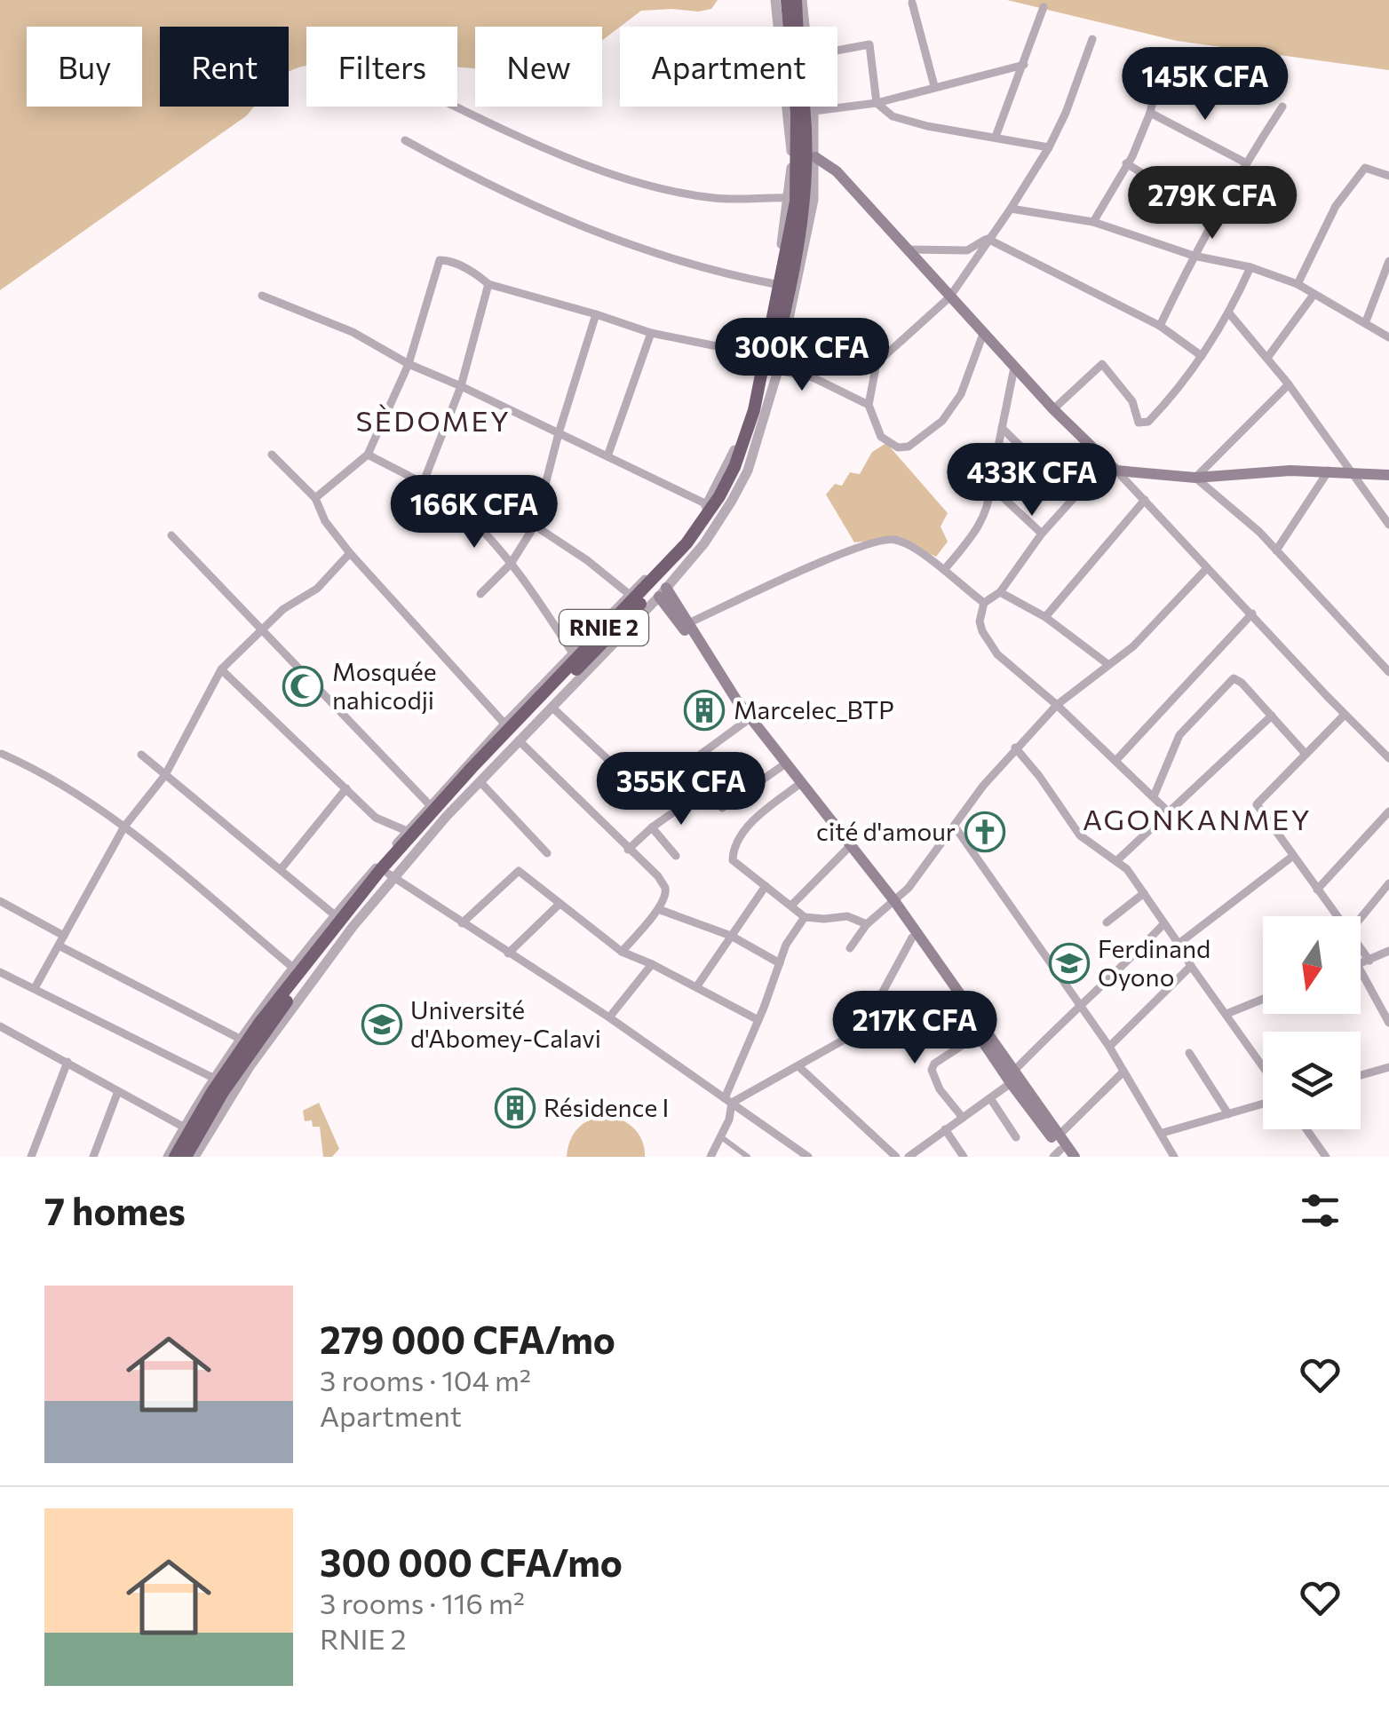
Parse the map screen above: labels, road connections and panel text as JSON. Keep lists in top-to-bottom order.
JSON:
{
  "streets": {
    "highway": ["RNIE 2"]
  },
  "districts": ["SÈDOMEY", "AGONKANMEY"],
  "places": {
    "mosque": ["Mosquée nahicodji"],
    "building": ["Marcelec_BTP", "Résidence I"],
    "church": ["cité d'amour"],
    "school or university": ["Ferdinand Oyono", "Université d'Abomey-Calavi"]
  },
  "north": "bottom",
  "page": {
    "chip": [
      "Buy",
      "Rent",
      "Filters",
      "New",
      "Apartment"
    ],
    "price": [
      "145K CFA",
      "279K CFA",
      "300K CFA",
      "433K CFA",
      "166K CFA",
      "355K CFA",
      "217K CFA"
    ],
    "heading": "7 homes",
    "list": [
      {
        "name": "279 000 CFA/mo",
        "note": "3 rooms · 104 m² · Apartment"
      },
      {
        "name": "300 000 CFA/mo",
        "note": "3 rooms · 116 m² · RNIE 2"
      }
    ]
  }
}
